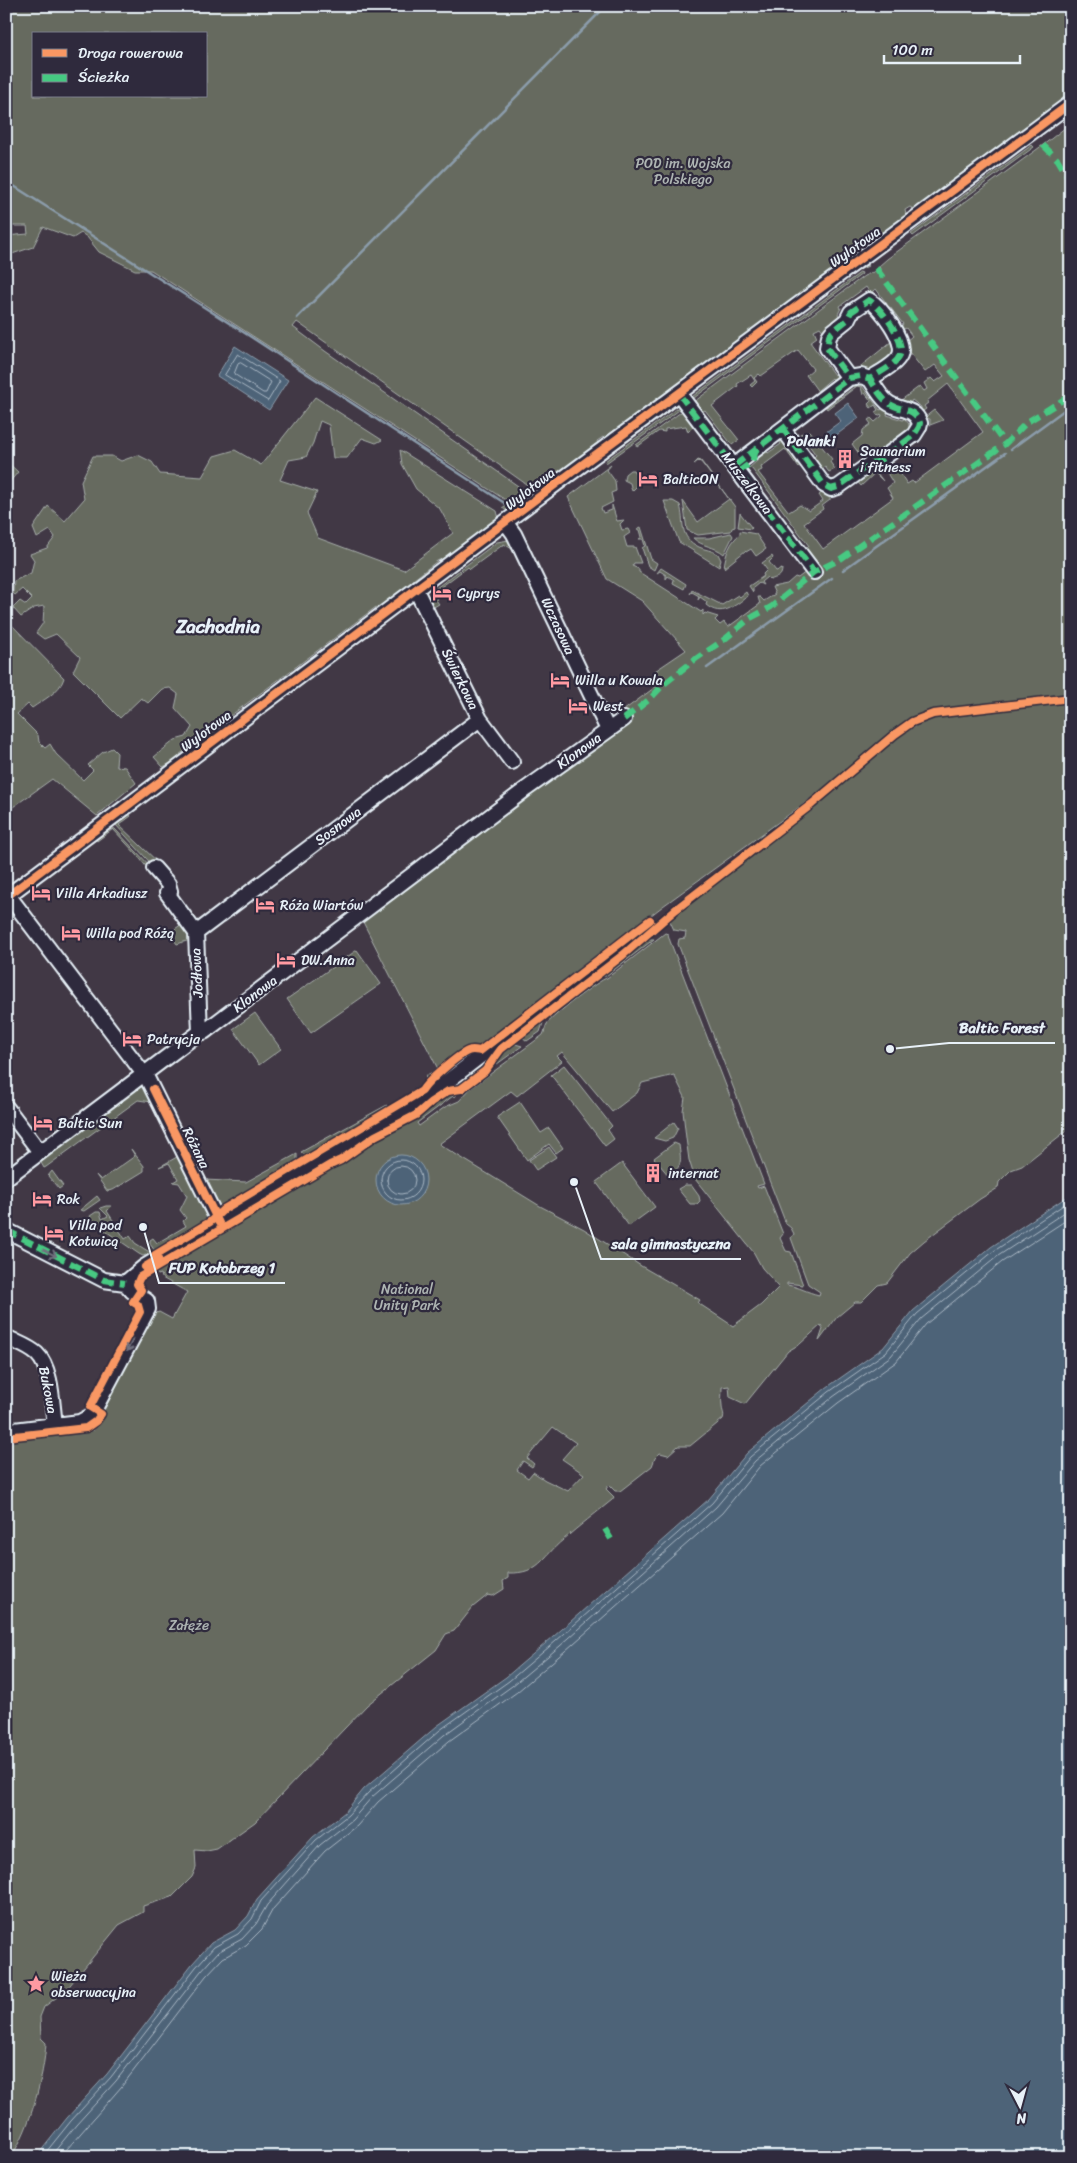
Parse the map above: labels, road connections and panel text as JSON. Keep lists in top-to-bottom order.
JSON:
{
  "streets": {
    "street": [
      "Wylotowa",
      "Muszelkowa",
      "Wczasowa",
      "Świerkowa",
      "Klonowa",
      "Sosnowa",
      "Jodłowa",
      "Różana",
      "Bukowa"
    ]
  },
  "crossings": [
    ["Wylotowa", "Muszelkowa"],
    ["Wylotowa", "Wczasowa"],
    ["Wylotowa", "Świerkowa"],
    ["Wylotowa", "Różana"],
    ["Wczasowa", "Klonowa"],
    ["Świerkowa", "Sosnowa"],
    ["Klonowa", "Jodłowa"],
    ["Klonowa", "Różana"],
    ["Sosnowa", "Jodłowa"]
  ],
  "districts": ["Polanki", "Zachodnia"],
  "parks": ["POD im. Wojska Polskiego", "National Unity Park", "Załęże"],
  "places": {
    "building": ["Saunarium i fitness", "internat"],
    "hotel": [
      "BalticON",
      "Cyprys",
      "Willa u Kowala",
      "West",
      "Villa Arkadiusz",
      "Róża Wiartów",
      "Willa pod Różą",
      "DW.Anna",
      "Patrycja",
      "Baltic Sun",
      "Rok",
      "Villa pod Kotwicą"
    ],
    "other": ["Baltic Forest", "sala gimnastyczna", "FUP Kołobrzeg 1"],
    "place": ["Wieża obserwacyjna"]
  },
  "legend": ["Droga rowerowa", "Ścieżka"],
  "scale_bar": "100 m",
  "north": "bottom"
}
